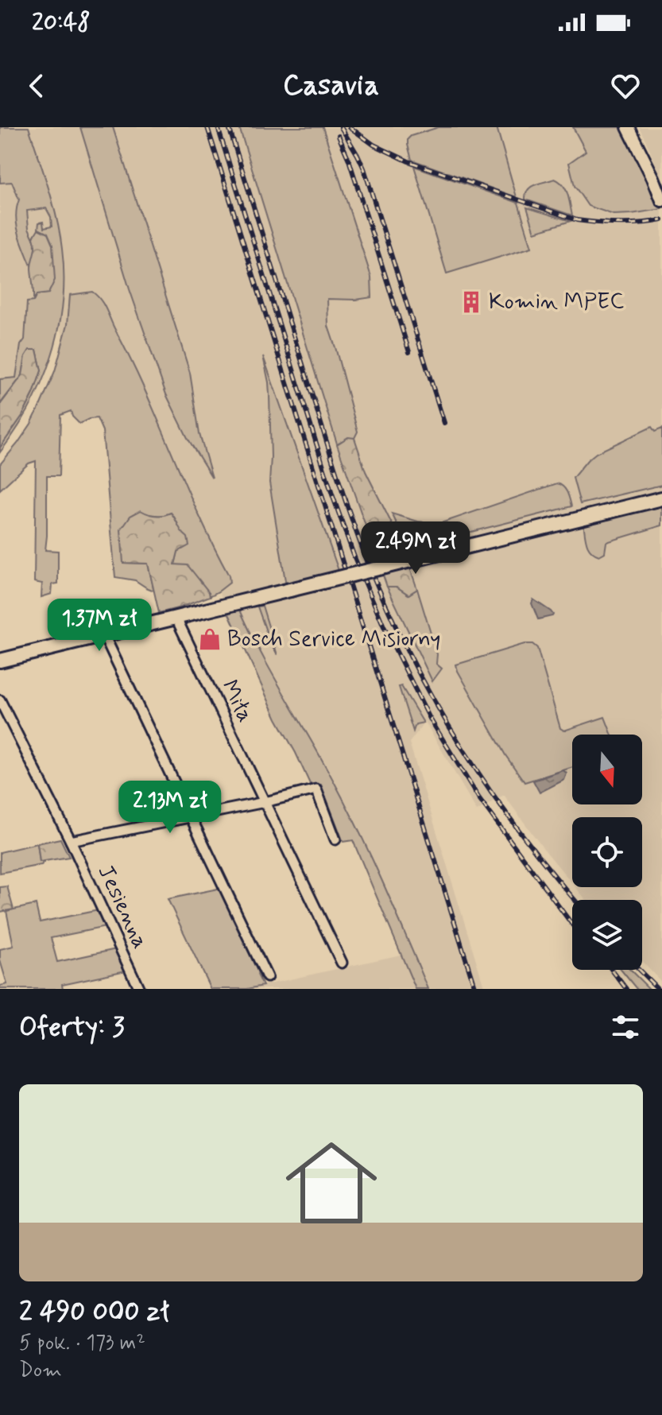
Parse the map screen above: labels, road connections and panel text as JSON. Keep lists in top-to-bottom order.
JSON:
{
  "streets": {
    "street": ["Miła", "Jesienna"]
  },
  "crossings": [
    ["Miła", "Jesienna"]
  ],
  "places": {
    "building": ["Komin MPEC"],
    "shop": ["Bosch Service Misiorny"]
  },
  "north": "bottom",
  "page": {
    "status": "20:48",
    "header": "Casavia",
    "price": ["2.49M zł", "1.37M zł", "2.13M zł"],
    "heading": "Oferty: 3",
    "list": [
      {
        "name": "2 490 000 zł",
        "note": "5 pok. · 173 m² · Dom"
      }
    ]
  }
}
